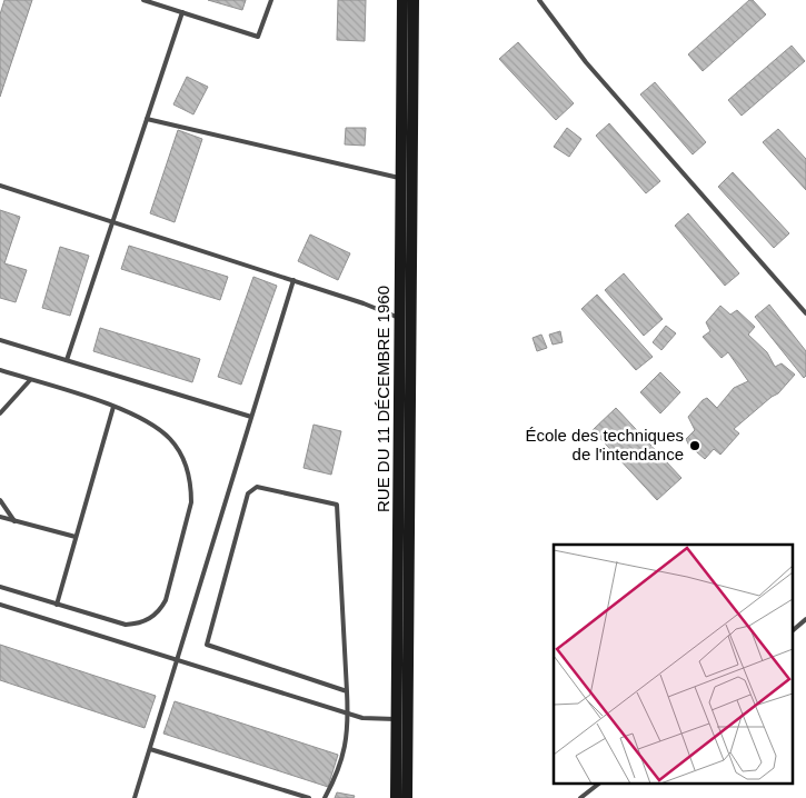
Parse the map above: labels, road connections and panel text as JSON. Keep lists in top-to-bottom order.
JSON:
{
  "streets": {
    "main road": ["RUE DU 11 DÉCEMBRE 1960"]
  },
  "places": ["École des techniques de l'intendance"]
}
